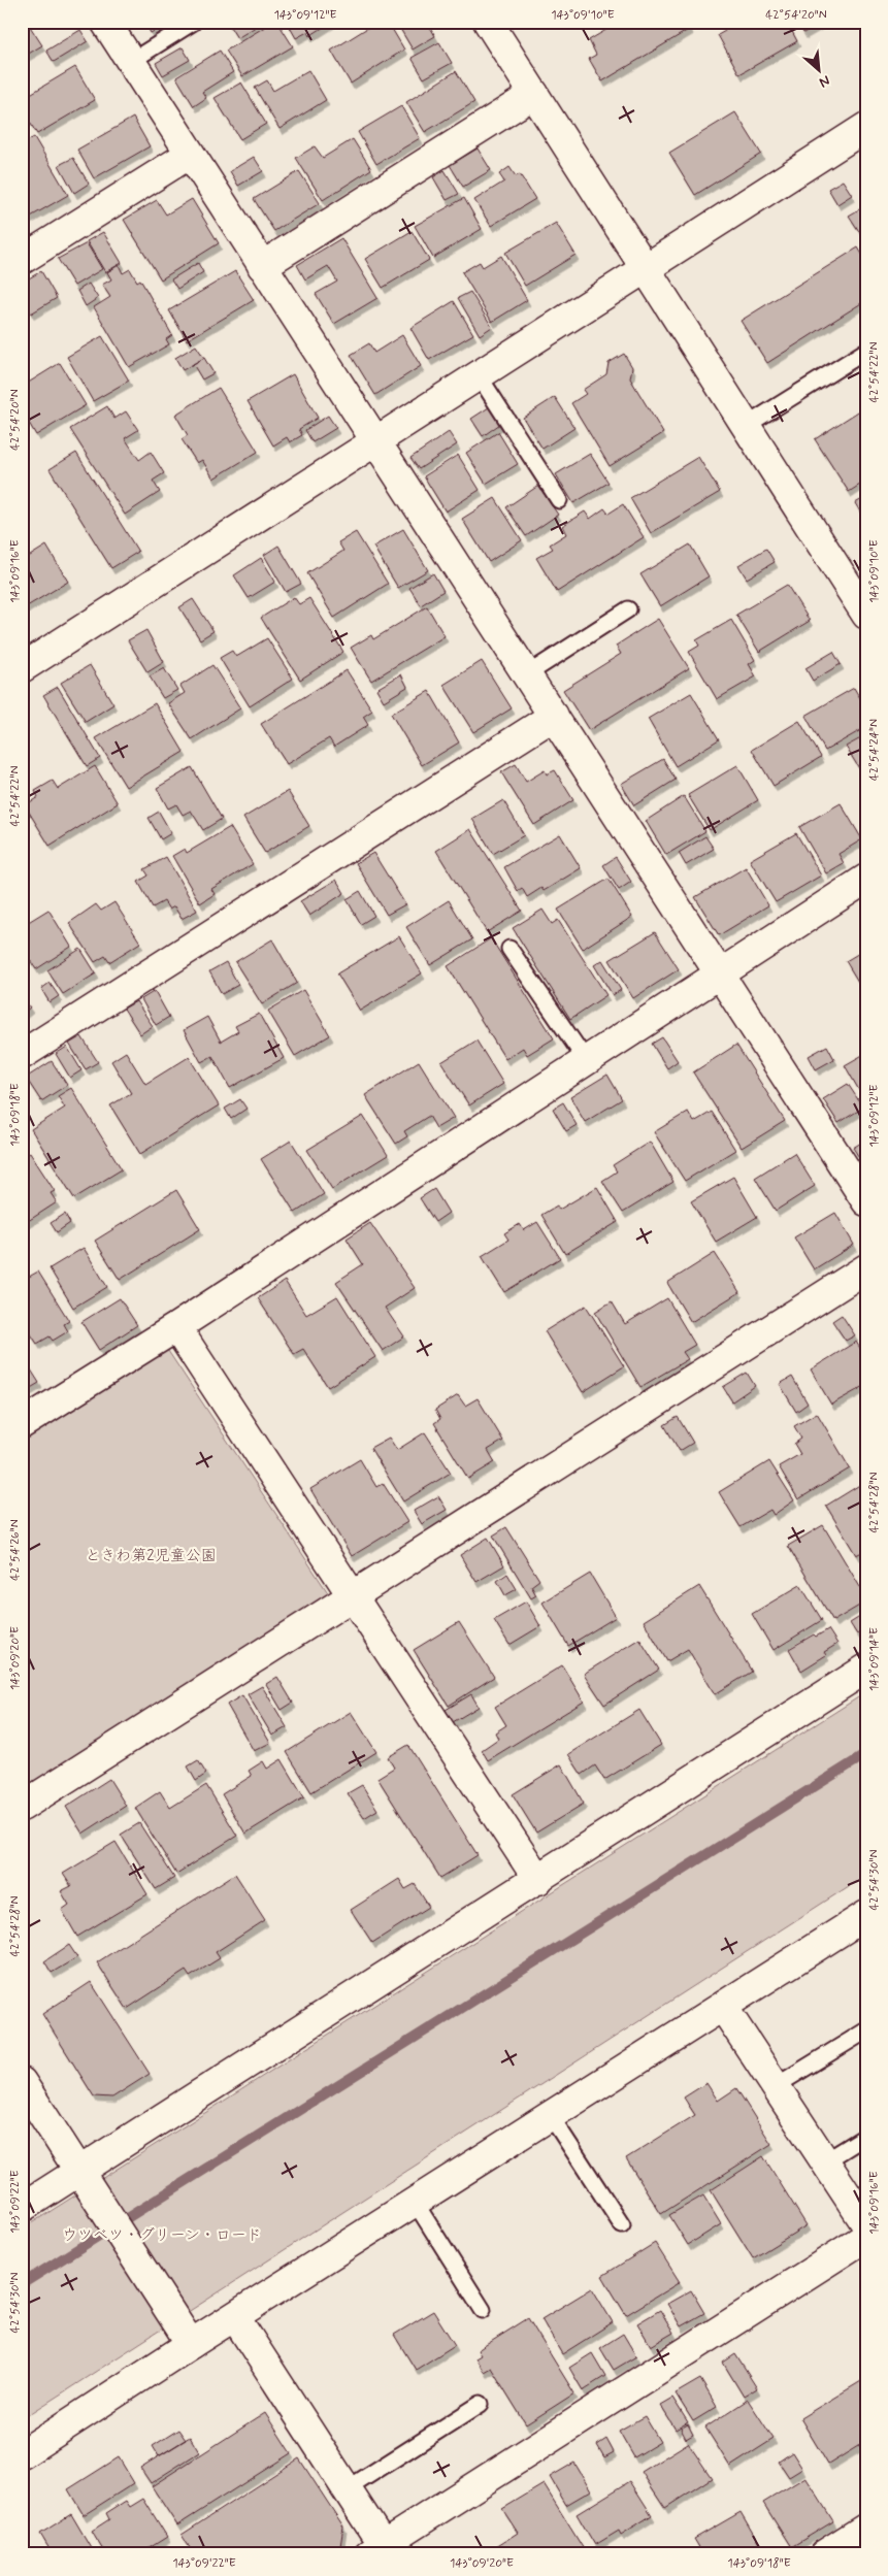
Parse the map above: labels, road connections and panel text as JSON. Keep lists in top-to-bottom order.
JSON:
{
  "parks": ["ときわ第2児童公園", "ウツベツ・グリーン・ロード"],
  "north": "bottom right",
  "coordinates": [
    "143°09'12\"E",
    "143°09'10\"E",
    "42°54'20\"N",
    "42°54'22\"N",
    "143°09'16\"E",
    "42°54'24\"N",
    "143°09'18\"E",
    "42°54'28\"N",
    "42°54'26\"N",
    "143°09'20\"E",
    "143°09'14\"E",
    "42°54'30\"N",
    "143°09'22\"E"
  ]
}
